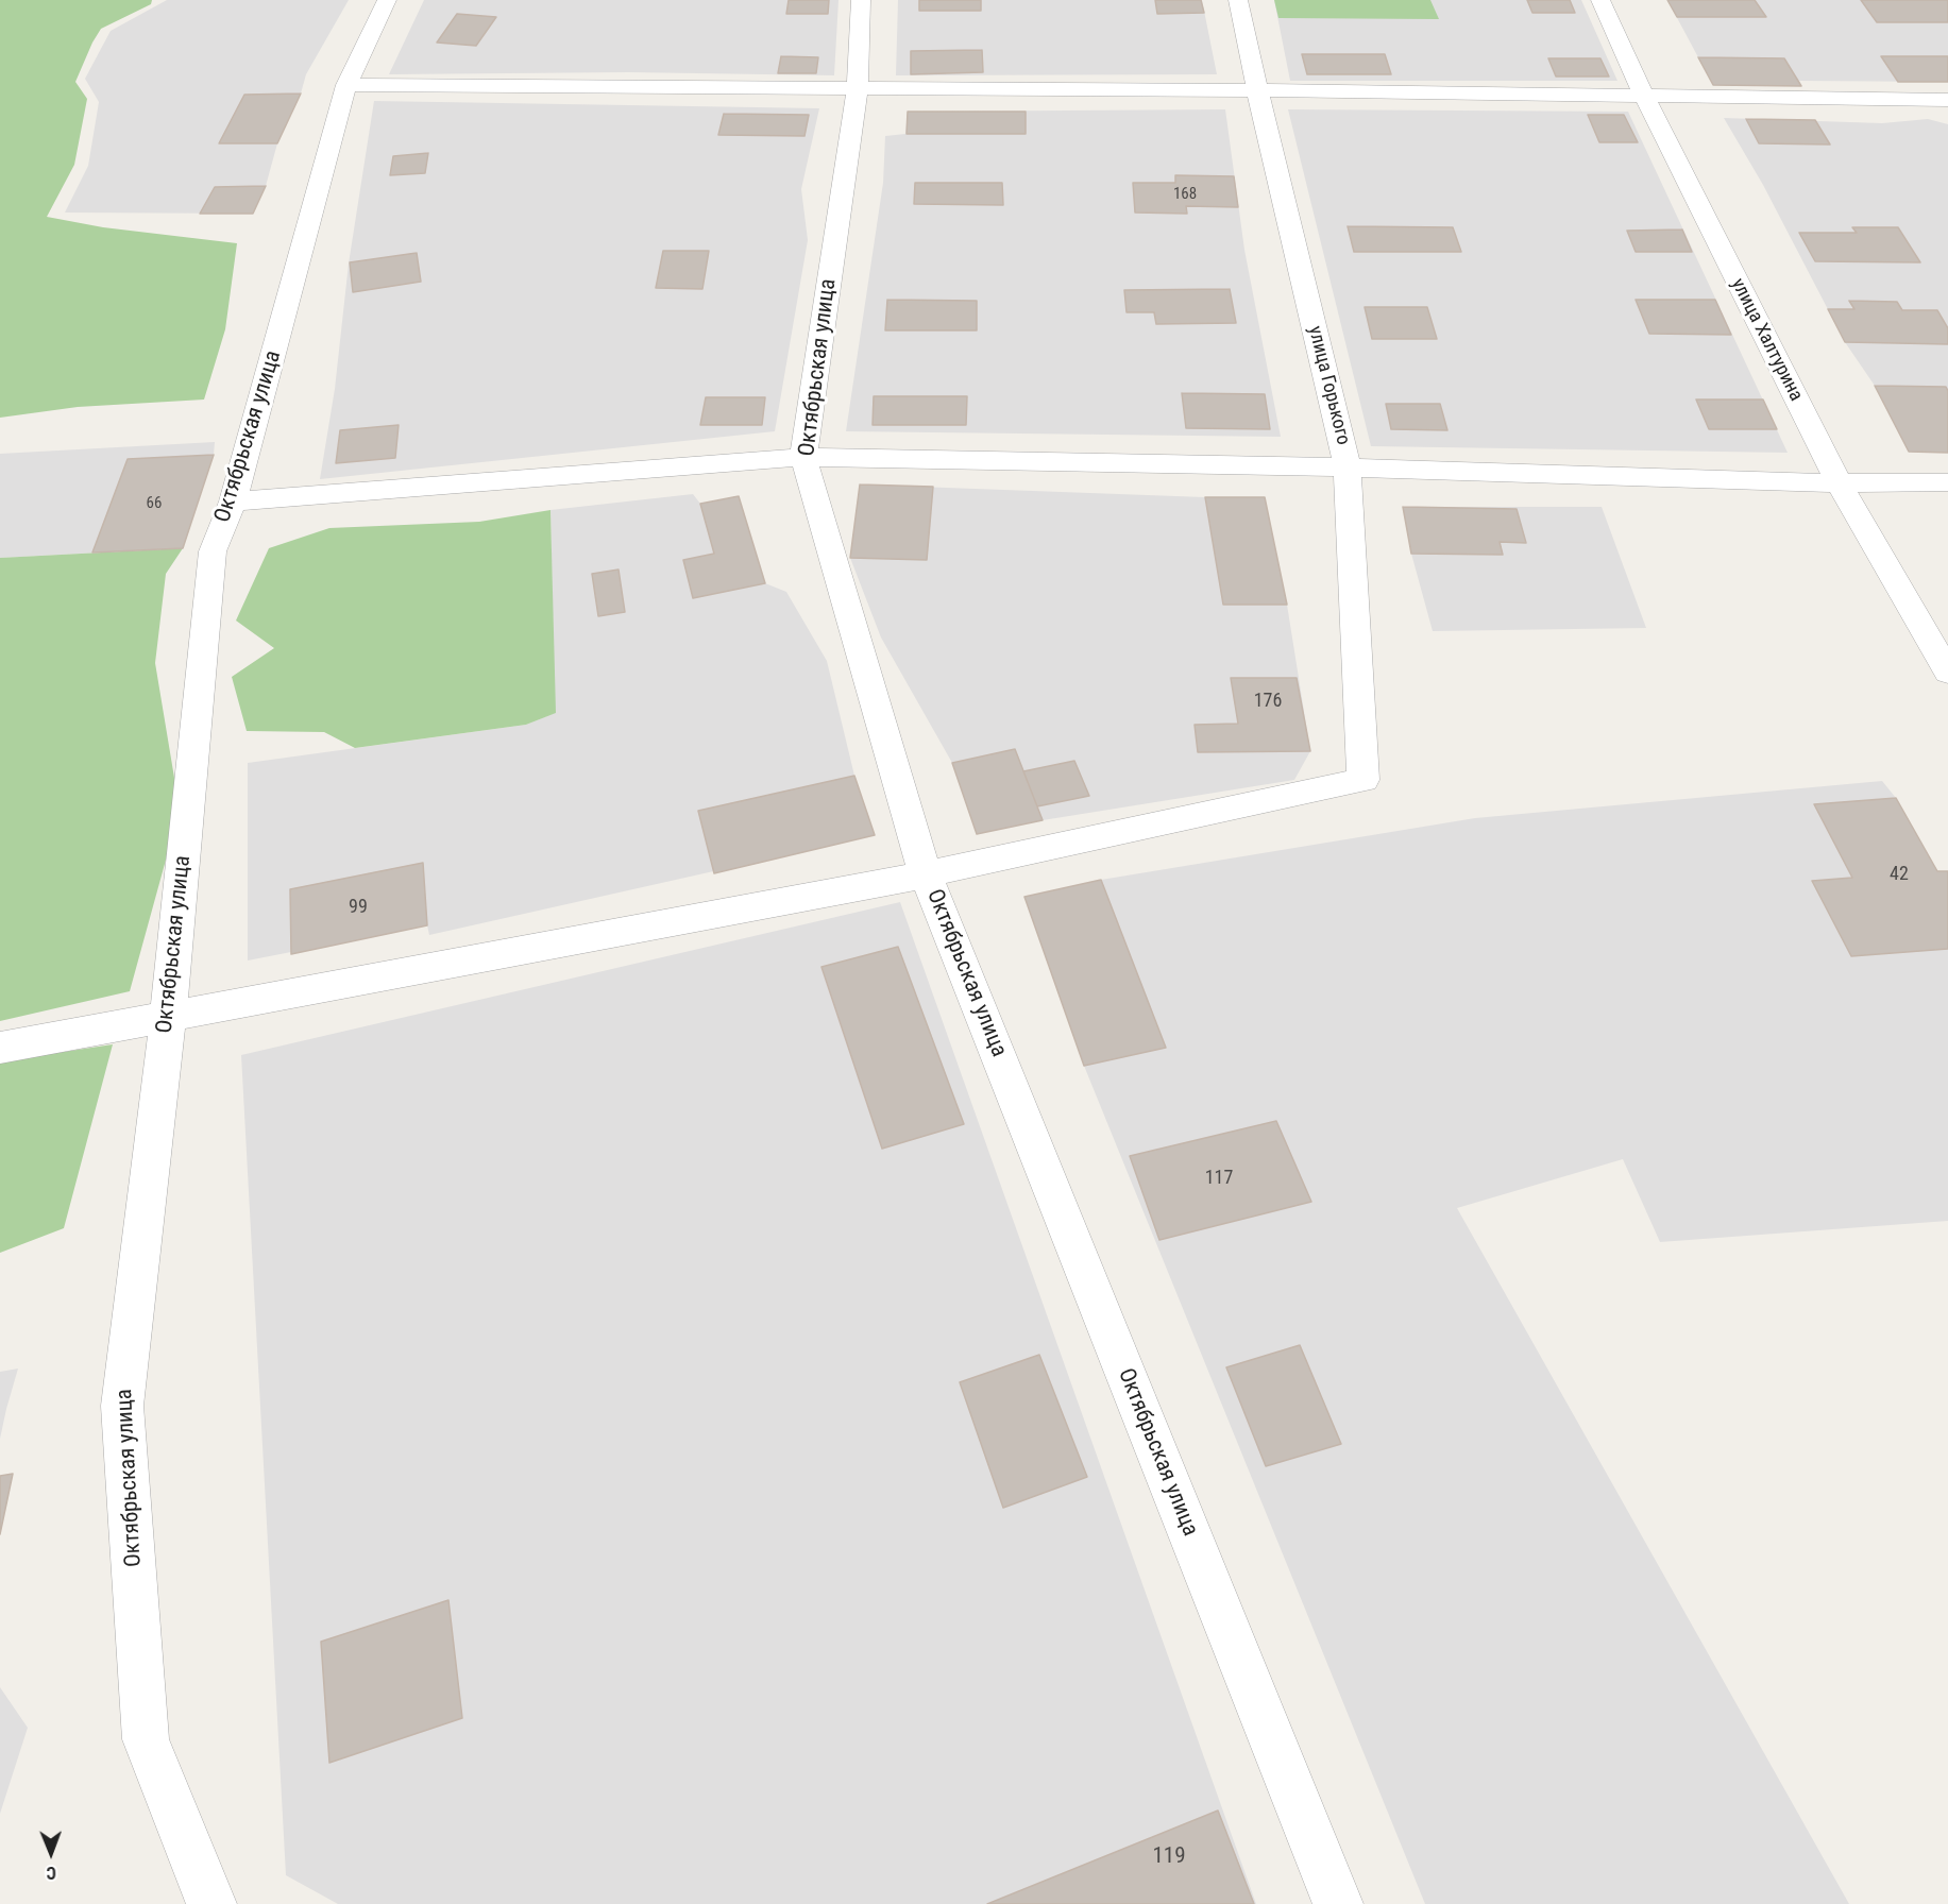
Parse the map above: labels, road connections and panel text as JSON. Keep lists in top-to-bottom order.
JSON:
{
  "streets": {
    "street": ["улица Халтурина", "Октябрьская улица", "улица Горького"]
  },
  "crossings": [
    ["Октябрьская улица", "улица Горького"]
  ],
  "house_numbers": [
    "168",
    "66",
    "176",
    "42",
    "99",
    "117",
    "119"
  ],
  "north": "bottom"
}
